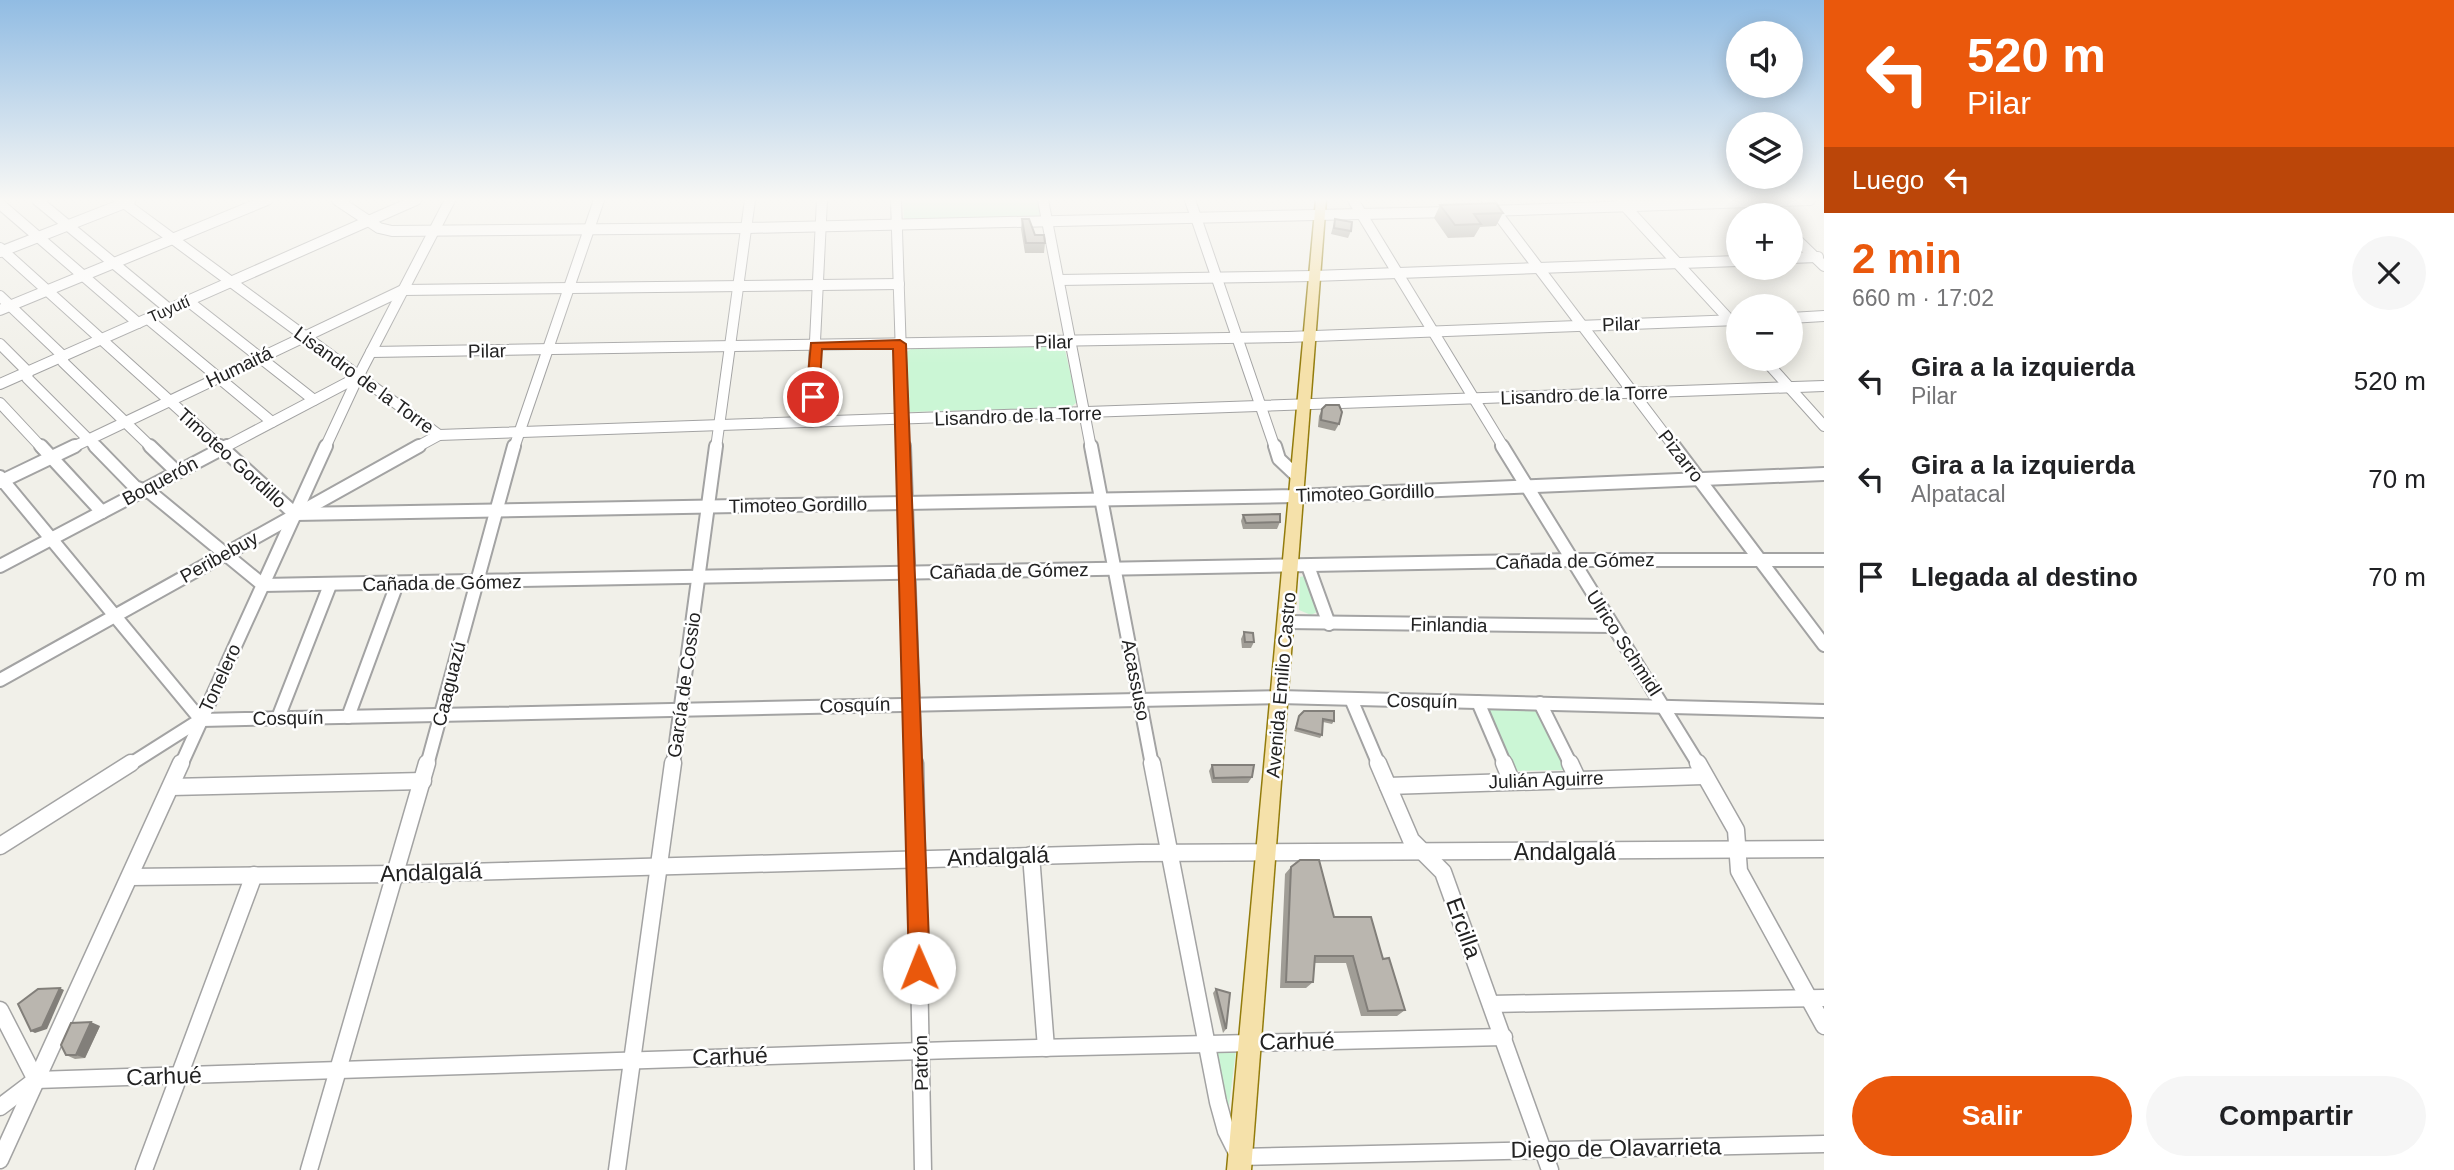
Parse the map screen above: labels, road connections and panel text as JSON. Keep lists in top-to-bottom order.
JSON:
{
  "streets": {
    "main road": ["Avenida Emilio Castro"],
    "street": [
      "Tuyutí",
      "Pilar",
      "Humaitá",
      "Lisandro de la Torre",
      "Pizarro",
      "Timoteo Gordillo",
      "Boquerón",
      "Peribebuy",
      "Cañada de Gómez",
      "Finlandia",
      "Ulrico Schmidl",
      "Tonelero",
      "Acassuso",
      "Caaguazú",
      "García de Cossio",
      "Cosquín",
      "Julián Aguirre",
      "Andalgalá",
      "Ercilla",
      "Carhué",
      "Patrón",
      "Diego de Olavarrieta"
    ]
  },
  "crossings": [
    ["Tuyutí", "Lisandro de la Torre"],
    ["Tuyutí", "Timoteo Gordillo"],
    ["Pilar", "Pizarro"],
    ["Pilar", "Ulrico Schmidl"],
    ["Pilar", "Tonelero"],
    ["Pilar", "Acassuso"],
    ["Pilar", "Caaguazú"],
    ["Pilar", "García de Cossio"],
    ["Pilar", "Avenida Emilio Castro"],
    ["Pilar", "Patrón"],
    ["Humaitá", "Lisandro de la Torre"],
    ["Humaitá", "Timoteo Gordillo"],
    ["Humaitá", "Tonelero"],
    ["Lisandro de la Torre", "Pizarro"],
    ["Lisandro de la Torre", "Boquerón"],
    ["Lisandro de la Torre", "Peribebuy"],
    ["Lisandro de la Torre", "Ulrico Schmidl"],
    ["Lisandro de la Torre", "Tonelero"],
    ["Lisandro de la Torre", "Acassuso"],
    ["Lisandro de la Torre", "Caaguazú"],
    ["Lisandro de la Torre", "García de Cossio"],
    ["Lisandro de la Torre", "Avenida Emilio Castro"],
    ["Lisandro de la Torre", "Patrón"],
    ["Pizarro", "Timoteo Gordillo"],
    ["Pizarro", "Cañada de Gómez"],
    ["Timoteo Gordillo", "Boquerón"],
    ["Timoteo Gordillo", "Peribebuy"],
    ["Timoteo Gordillo", "Ulrico Schmidl"],
    ["Timoteo Gordillo", "Tonelero"],
    ["Timoteo Gordillo", "Acassuso"],
    ["Timoteo Gordillo", "Caaguazú"],
    ["Timoteo Gordillo", "García de Cossio"],
    ["Timoteo Gordillo", "Avenida Emilio Castro"],
    ["Timoteo Gordillo", "Patrón"],
    ["Boquerón", "Tonelero"],
    ["Peribebuy", "Tonelero"],
    ["Cañada de Gómez", "Ulrico Schmidl"],
    ["Cañada de Gómez", "Tonelero"],
    ["Cañada de Gómez", "Acassuso"],
    ["Cañada de Gómez", "Caaguazú"],
    ["Cañada de Gómez", "García de Cossio"],
    ["Cañada de Gómez", "Avenida Emilio Castro"],
    ["Cañada de Gómez", "Patrón"],
    ["Finlandia", "Ulrico Schmidl"],
    ["Finlandia", "Avenida Emilio Castro"],
    ["Ulrico Schmidl", "Cosquín"],
    ["Ulrico Schmidl", "Julián Aguirre"],
    ["Ulrico Schmidl", "Andalgalá"],
    ["Tonelero", "Cosquín"],
    ["Tonelero", "Andalgalá"],
    ["Tonelero", "Carhué"],
    ["Acassuso", "Avenida Emilio Castro"],
    ["Acassuso", "Cosquín"],
    ["Acassuso", "Andalgalá"],
    ["Acassuso", "Carhué"],
    ["Acassuso", "Diego de Olavarrieta"],
    ["Caaguazú", "Cosquín"],
    ["Caaguazú", "Andalgalá"],
    ["Caaguazú", "Carhué"],
    ["García de Cossio", "Cosquín"],
    ["García de Cossio", "Andalgalá"],
    ["García de Cossio", "Carhué"],
    ["Avenida Emilio Castro", "Cosquín"],
    ["Avenida Emilio Castro", "Andalgalá"],
    ["Avenida Emilio Castro", "Carhué"],
    ["Avenida Emilio Castro", "Diego de Olavarrieta"],
    ["Cosquín", "Ercilla"],
    ["Cosquín", "Patrón"],
    ["Julián Aguirre", "Ercilla"],
    ["Andalgalá", "Ercilla"],
    ["Andalgalá", "Patrón"],
    ["Ercilla", "Carhué"],
    ["Ercilla", "Diego de Olavarrieta"],
    ["Carhué", "Patrón"]
  ],
  "page": {
    "turn": ["520 m", "Pilar"],
    "map_buttons": ["+", "−"],
    "then": "Luego",
    "heading": ["2 min", "660 m · 17:02"],
    "list": [
      {
        "name": "Gira a la izquierda",
        "note": "Pilar",
        "value": "520 m"
      },
      {
        "name": "Gira a la izquierda",
        "note": "Alpatacal",
        "value": "70 m"
      },
      {
        "name": "Llegada al destino",
        "value": "70 m"
      }
    ],
    "buttons": ["Salir", "Compartir"]
  }
}
